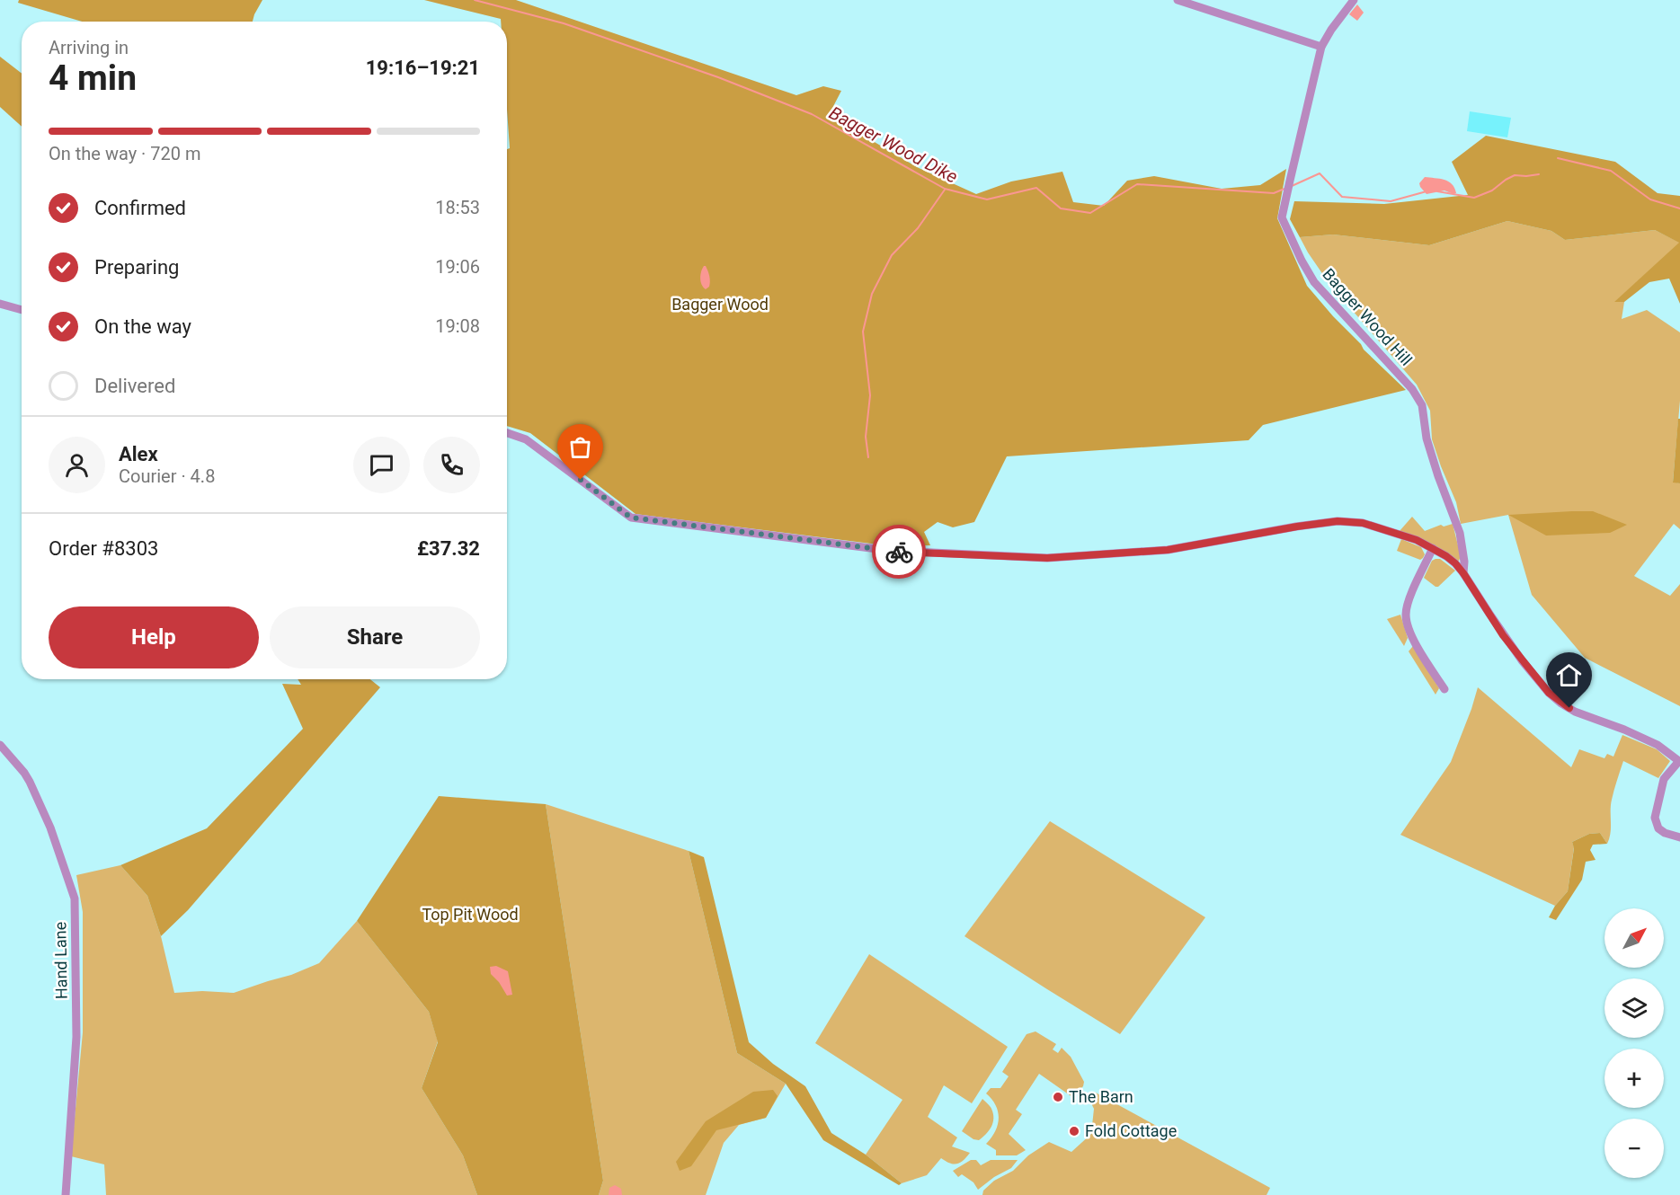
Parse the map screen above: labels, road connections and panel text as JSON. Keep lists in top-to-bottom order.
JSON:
{
  "streets": {
    "street": ["Bagger Wood Hill", "Hand Lane"]
  },
  "water": ["Bagger Wood Dike"],
  "parks": ["Bagger Wood", "Top Pit Wood"],
  "places": ["The Barn", "Fold Cottage"],
  "north": "top right",
  "page": {
    "heading": ["4 min", "Arriving in", "19:16–19:21"],
    "panel": [
      "Alex",
      "Courier · 4.8",
      "Order #8303",
      "£37.32"
    ],
    "bar": "On the way · 720 m",
    "list": [
      ["Confirmed", "18:53"],
      ["Preparing", "19:06"],
      ["On the way", "19:08"],
      "Delivered"
    ],
    "buttons": ["Help", "Share"],
    "map_buttons": ["+", "−"]
  }
}
